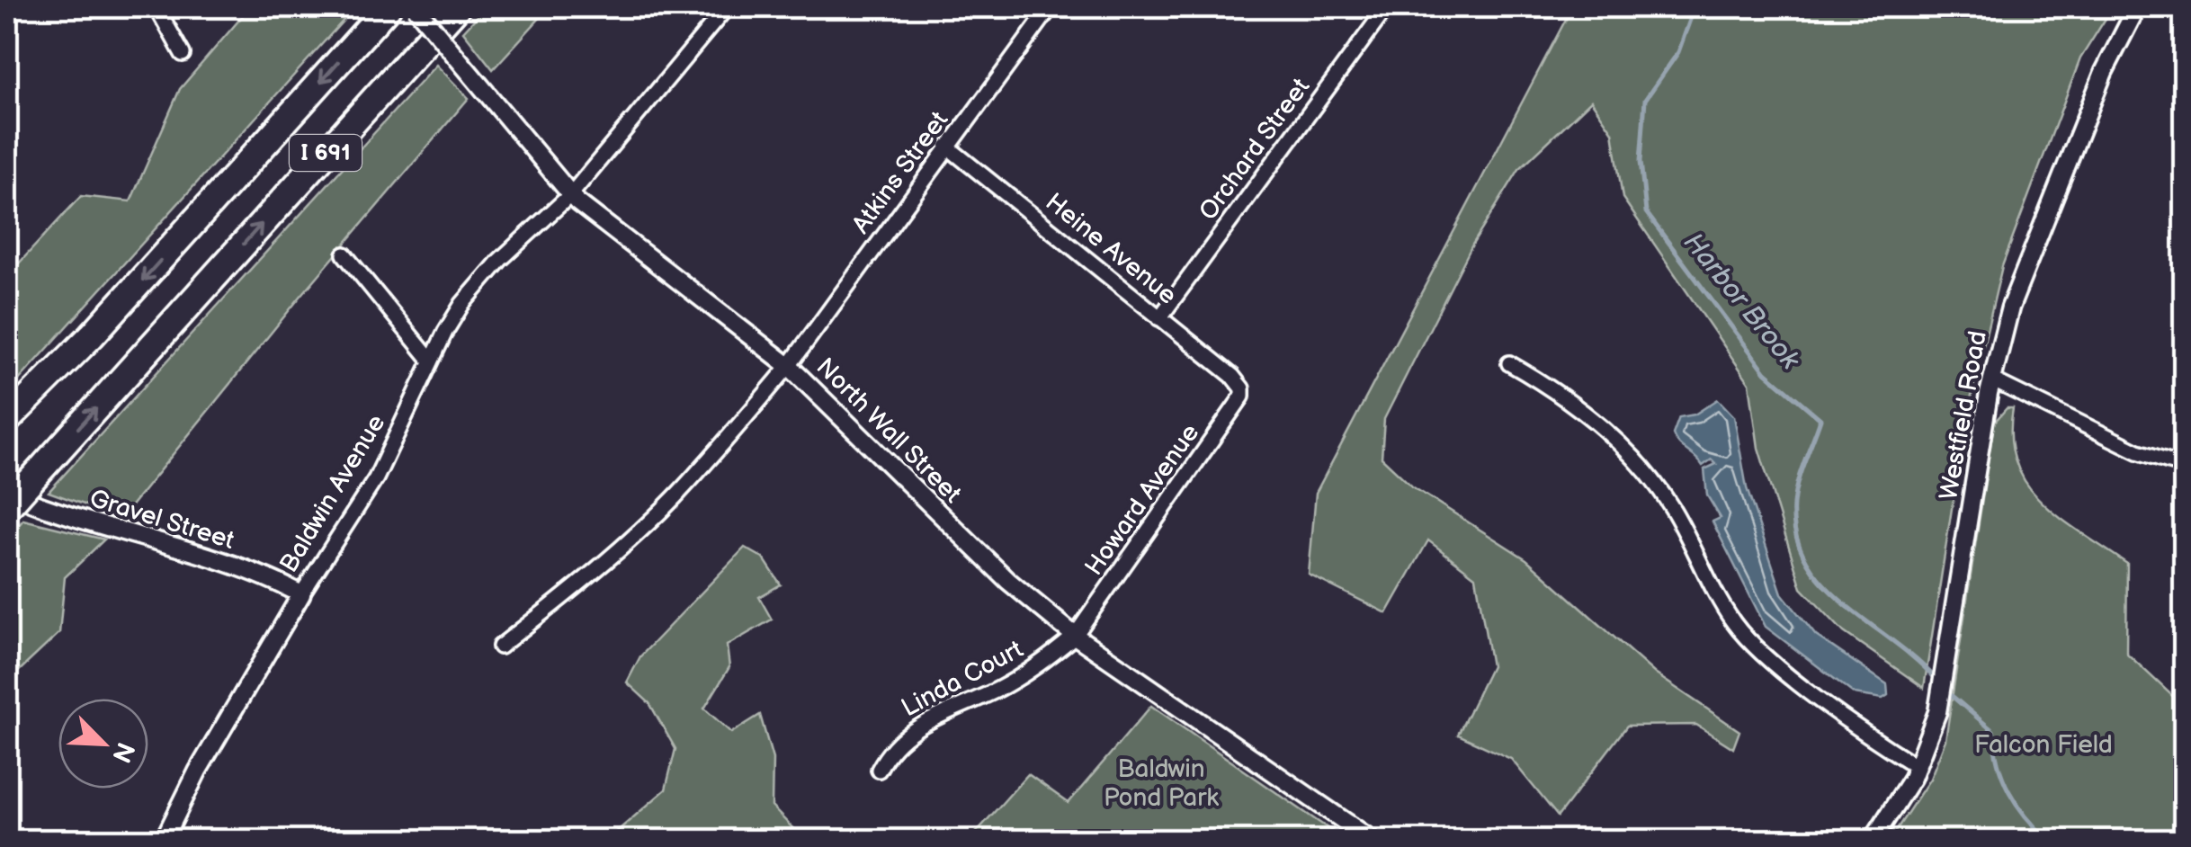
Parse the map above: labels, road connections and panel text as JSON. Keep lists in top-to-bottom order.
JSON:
{
  "streets": {
    "highway": ["I 691"],
    "street": [
      "Orchard Street",
      "Atkins Street",
      "Heine Avenue",
      "Westfield Road",
      "North Wall Street",
      "Baldwin Avenue",
      "Howard Avenue",
      "Gravel Street",
      "Linda Court"
    ]
  },
  "crossings": [
    ["Orchard Street", "Heine Avenue"],
    ["I 691", "Gravel Street"],
    ["Atkins Street", "Heine Avenue"],
    ["Atkins Street", "North Wall Street"],
    ["Heine Avenue", "Howard Avenue"],
    ["North Wall Street", "Baldwin Avenue"],
    ["North Wall Street", "Howard Avenue"],
    ["North Wall Street", "Linda Court"],
    ["Baldwin Avenue", "Gravel Street"],
    ["Howard Avenue", "Linda Court"]
  ],
  "water": ["Harbor Brook"],
  "parks": ["Falcon Field", "Baldwin Pond Park"],
  "north": "bottom right"
}
